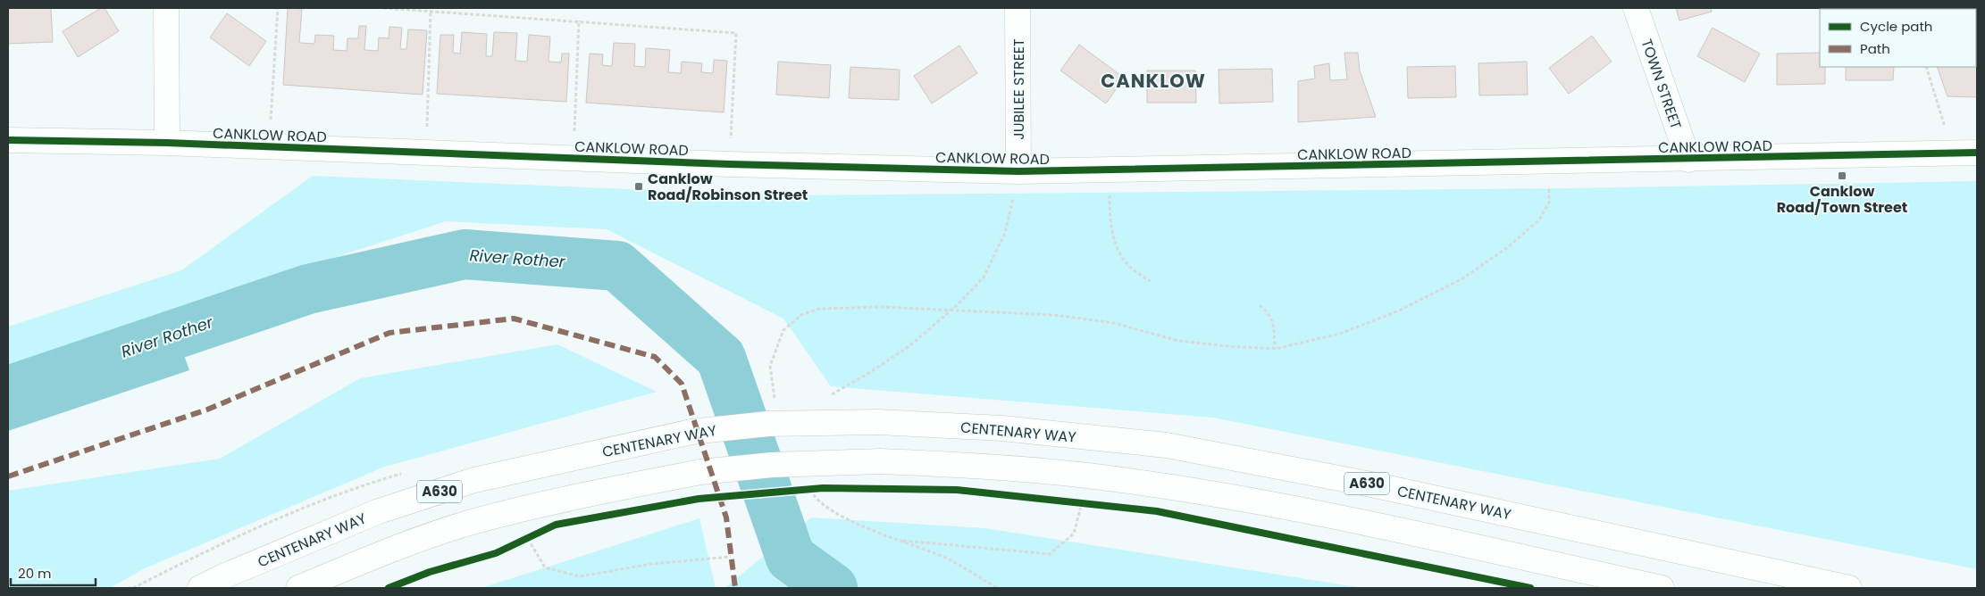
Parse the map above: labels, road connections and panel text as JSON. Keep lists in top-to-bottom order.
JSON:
{
  "streets": {
    "main road": [
      "TOWN STREET",
      "JUBILEE STREET",
      "CANKLOW ROAD",
      "CENTENARY WAY",
      "A630"
    ]
  },
  "crossings": [
    ["TOWN STREET", "CANKLOW ROAD"],
    ["JUBILEE STREET", "CANKLOW ROAD"]
  ],
  "districts": ["CANKLOW"],
  "water": ["River Rother"],
  "places": {
    "transit": ["Canklow Road/Town Street", "Canklow Road/Robinson Street"]
  },
  "legend": ["Cycle path", "Path"],
  "scale_bar": "20 m"
}
